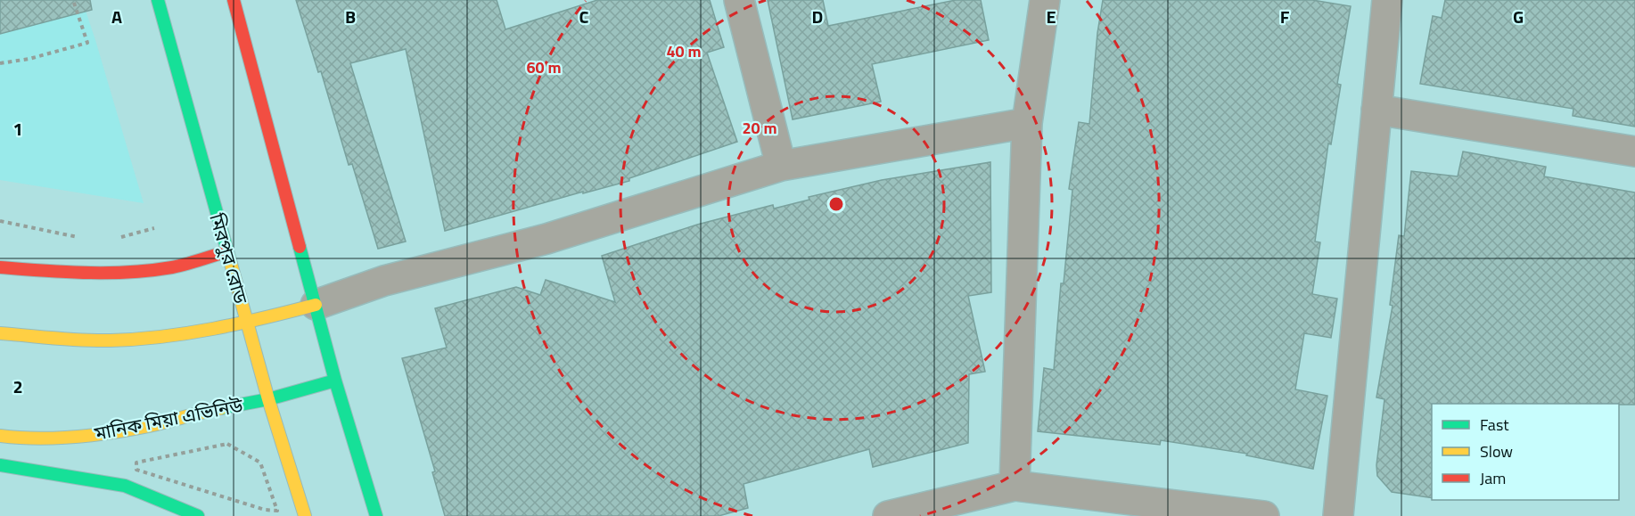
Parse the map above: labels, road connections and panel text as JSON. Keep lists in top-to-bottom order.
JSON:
{
  "streets": {
    "highway": ["মিরপুর রোড", "মানিক মিয়া এভিনিউ"]
  },
  "crossings": [
    ["মিরপুর রোড", "মানিক মিয়া এভিনিউ"]
  ],
  "legend": ["Fast", "Slow", "Jam"],
  "grid": {
    "columns": [
      "A",
      "B",
      "C",
      "D",
      "E",
      "F",
      "G"
    ],
    "rows": ["1", "2"]
  },
  "rings": ["40 m", "60 m", "20 m"]
}
